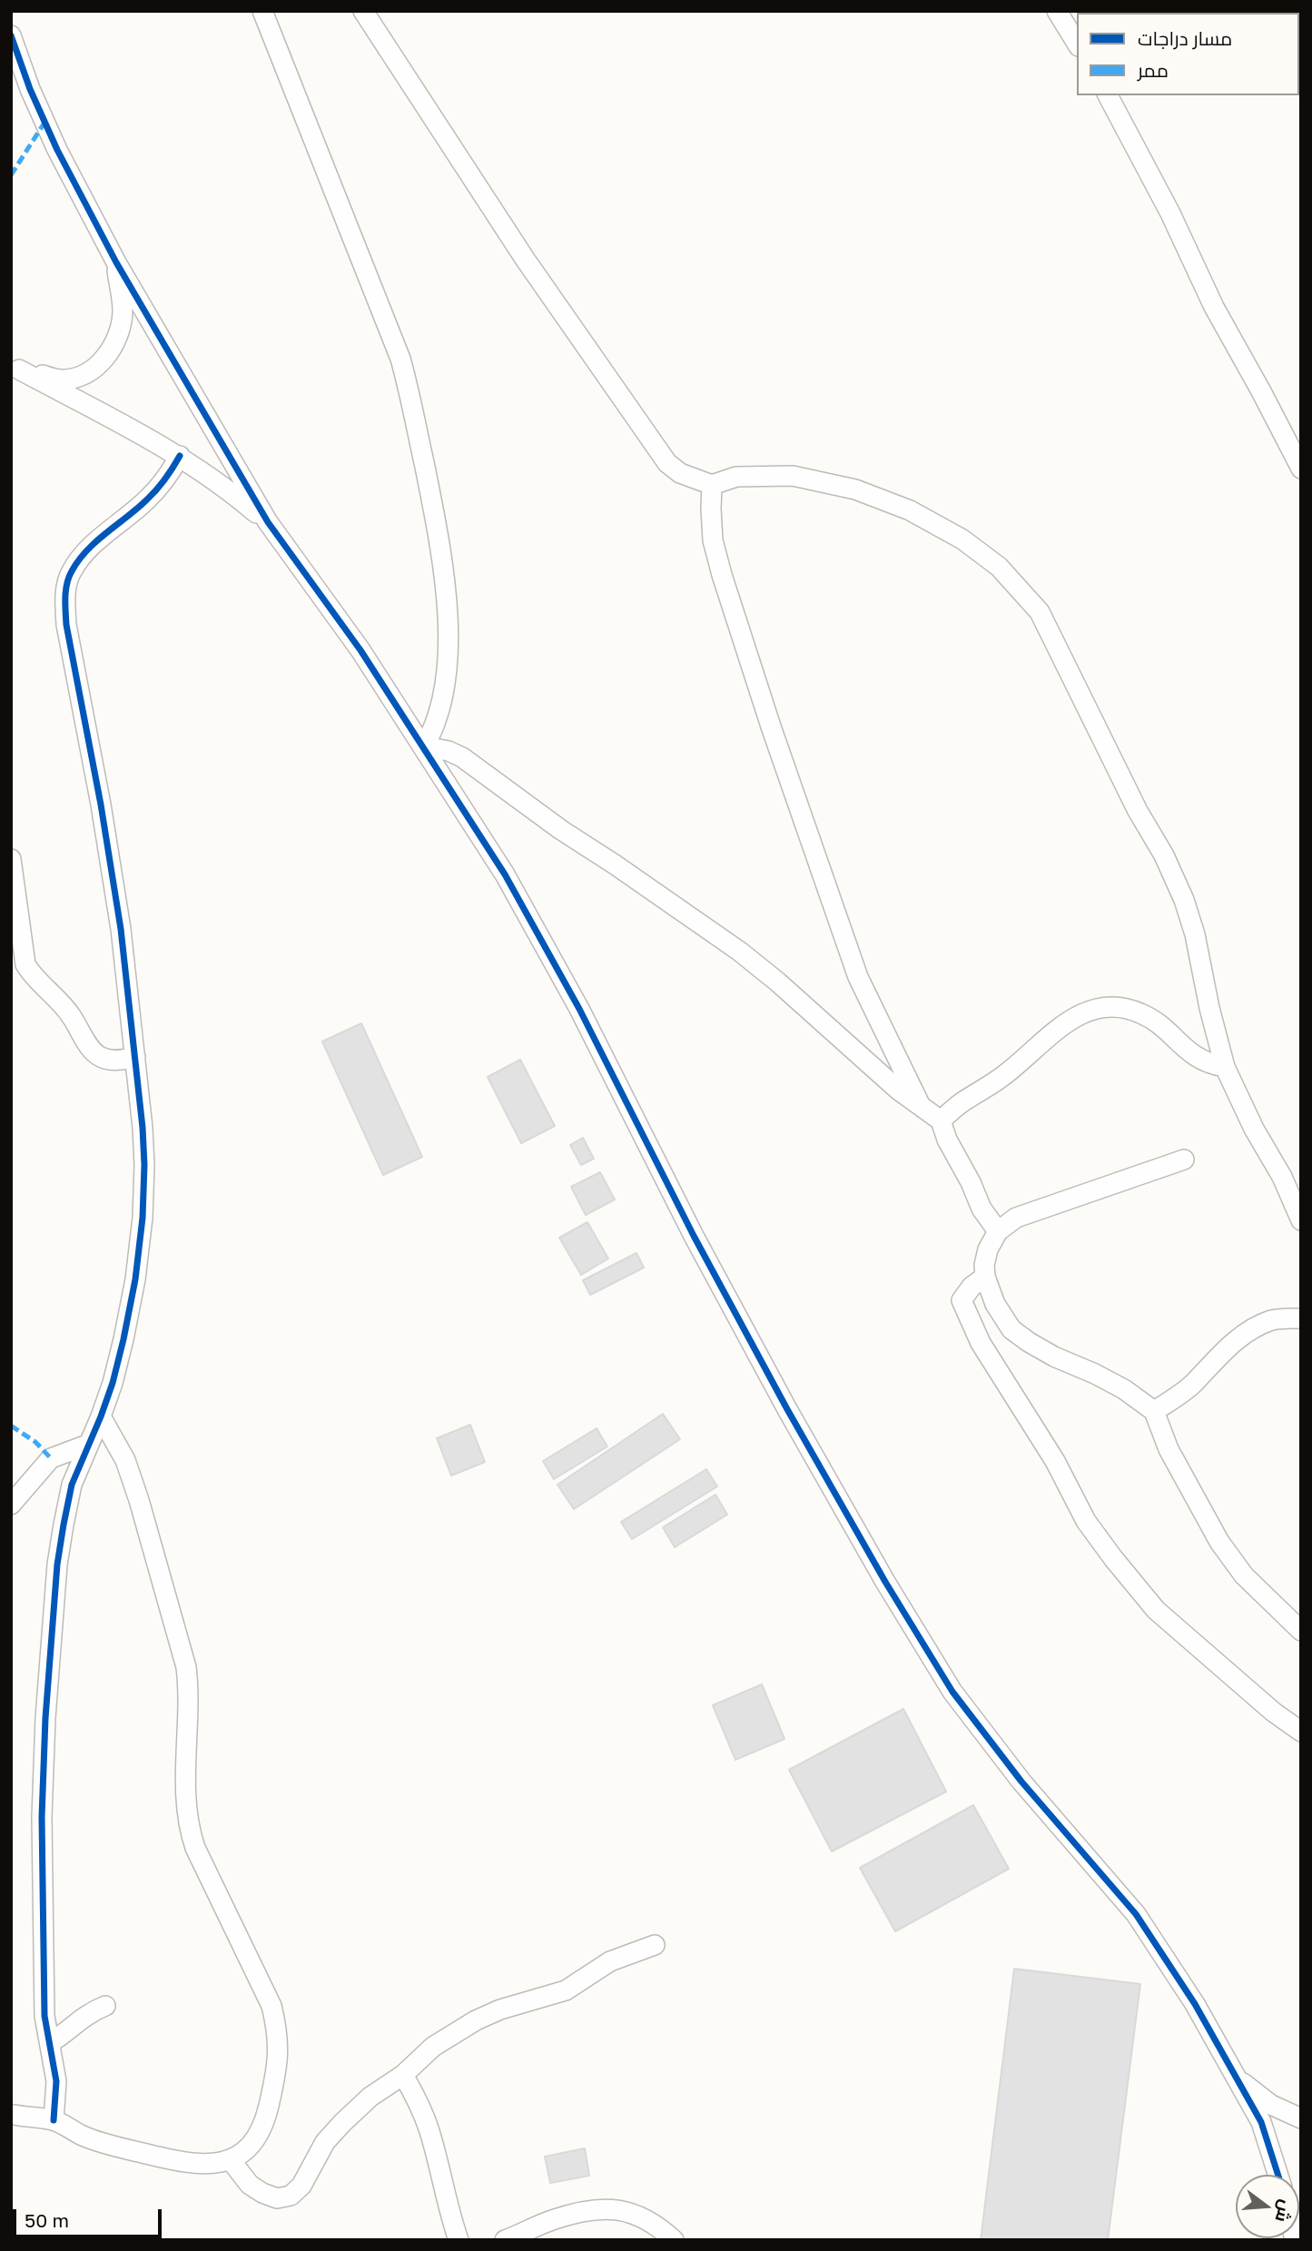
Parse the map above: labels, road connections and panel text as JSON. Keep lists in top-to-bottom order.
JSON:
{
  "legend": ["مسار دراجات", "ممر"],
  "scale_bar": "50 m",
  "north": "right"
}
